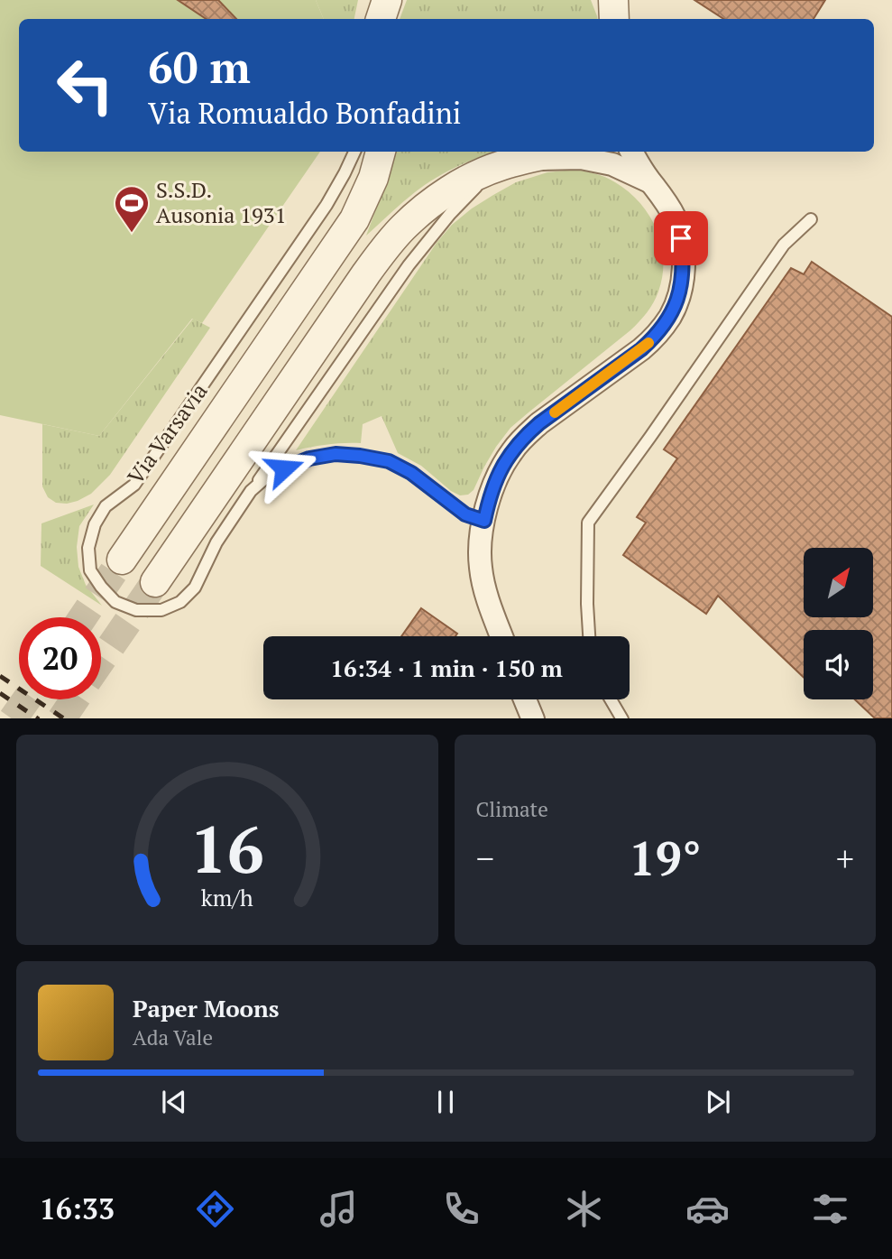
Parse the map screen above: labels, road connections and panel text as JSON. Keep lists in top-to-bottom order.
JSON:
{
  "streets": {
    "street": ["Via Varsavia"]
  },
  "places": {
    "sports": ["S.S.D. Ausonia 1931"]
  },
  "north": "top right",
  "page": {
    "turn": ["60 m", "Via Romualdo Bonfadini"],
    "limit": "20",
    "trip": "16:34 · 1 min · 150 m",
    "tile": "Climate",
    "heat": ["−", "19°", "+"],
    "song": ["Paper Moons", "Ada Vale"],
    "tabs": "16:33",
    "gauge": ["16", "km/h"]
  }
}
